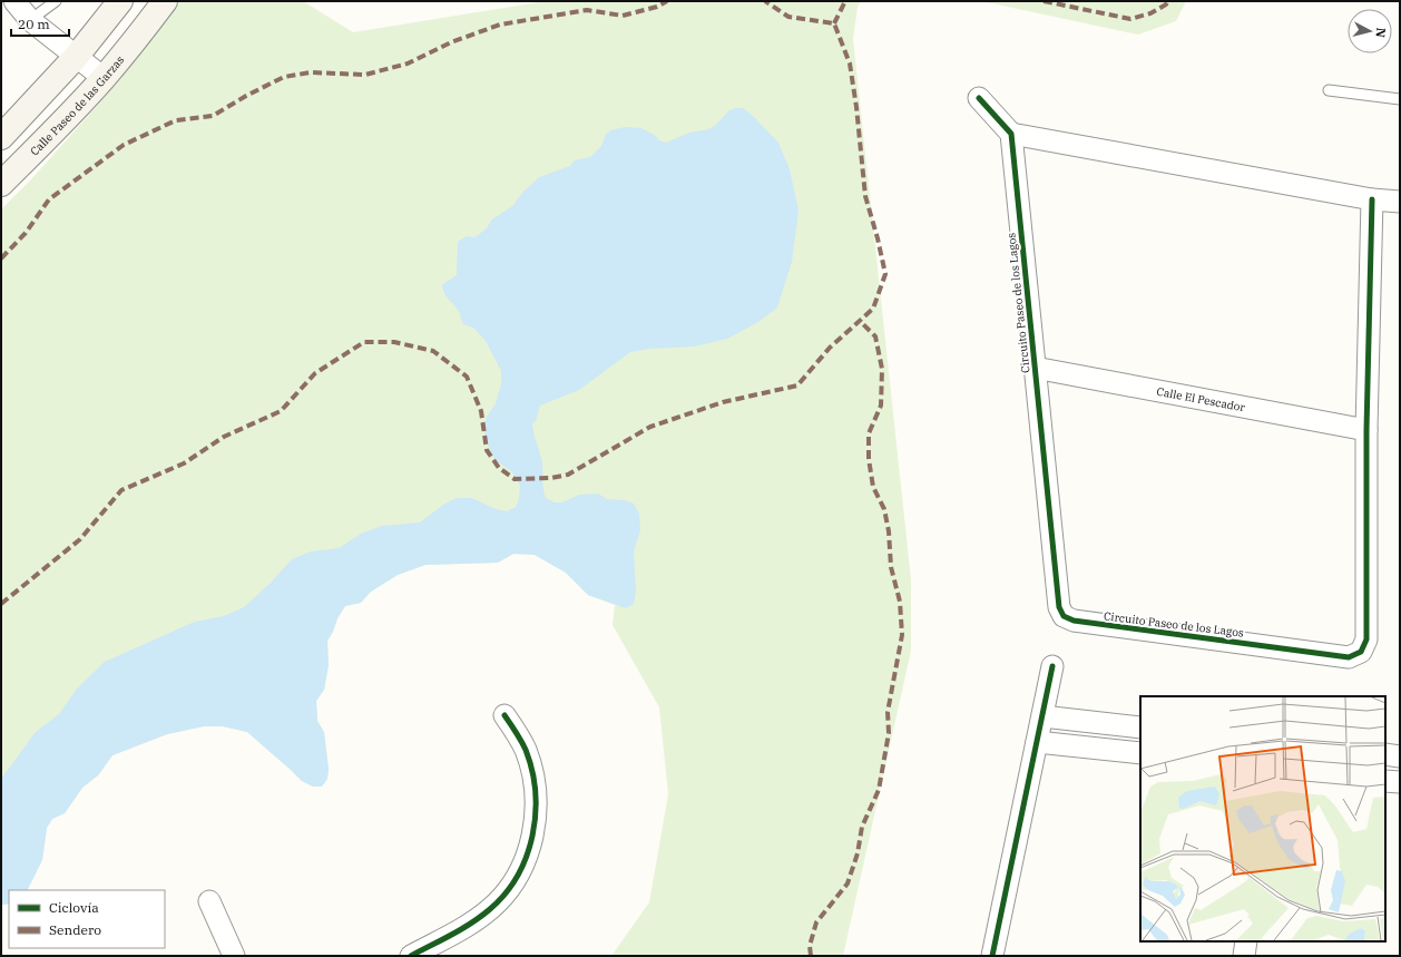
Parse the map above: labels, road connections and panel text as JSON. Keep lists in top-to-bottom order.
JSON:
{
  "streets": {
    "street": ["Calle Paseo de las Garzas", "Circuito Paseo de los Lagos", "Calle El Pescador"]
  },
  "crossings": [
    ["Circuito Paseo de los Lagos", "Calle El Pescador"]
  ],
  "legend": ["Ciclovía", "Sendero"],
  "scale_bar": "20 m",
  "north": "right"
}
